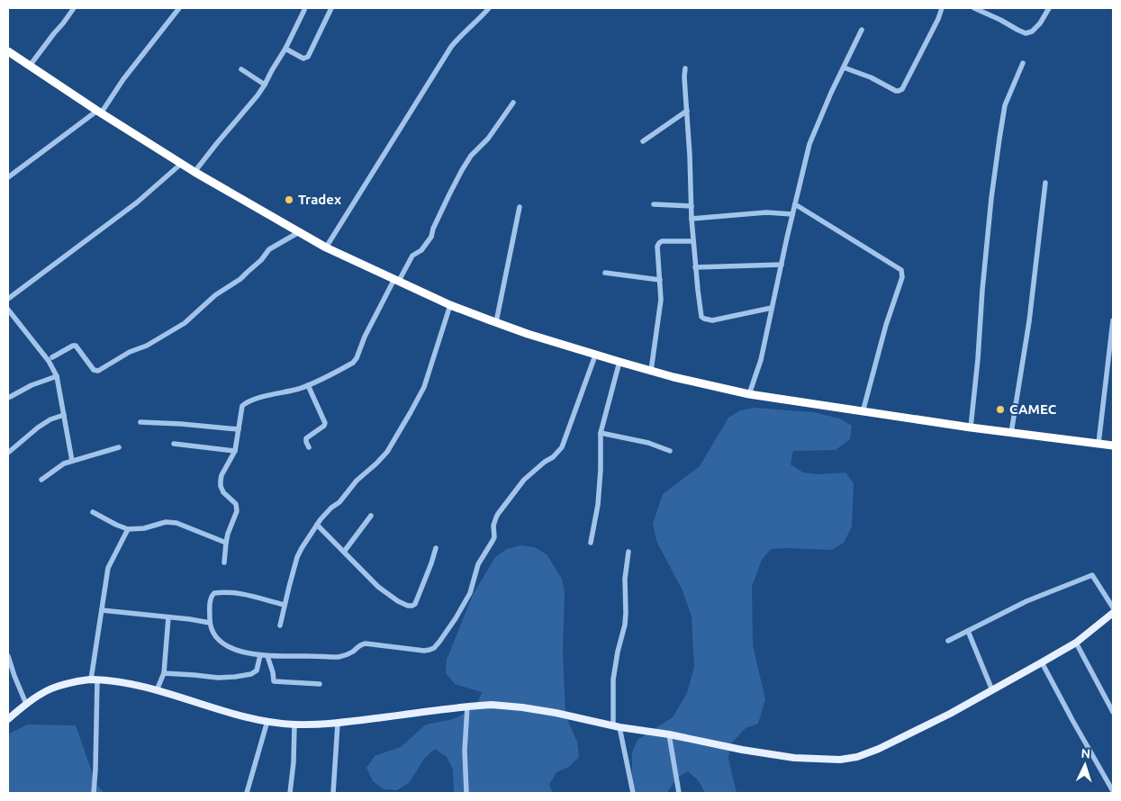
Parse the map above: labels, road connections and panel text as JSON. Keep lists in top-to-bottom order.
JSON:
{
  "places": ["Tradex", "CAMEC"],
  "north": "top"
}
